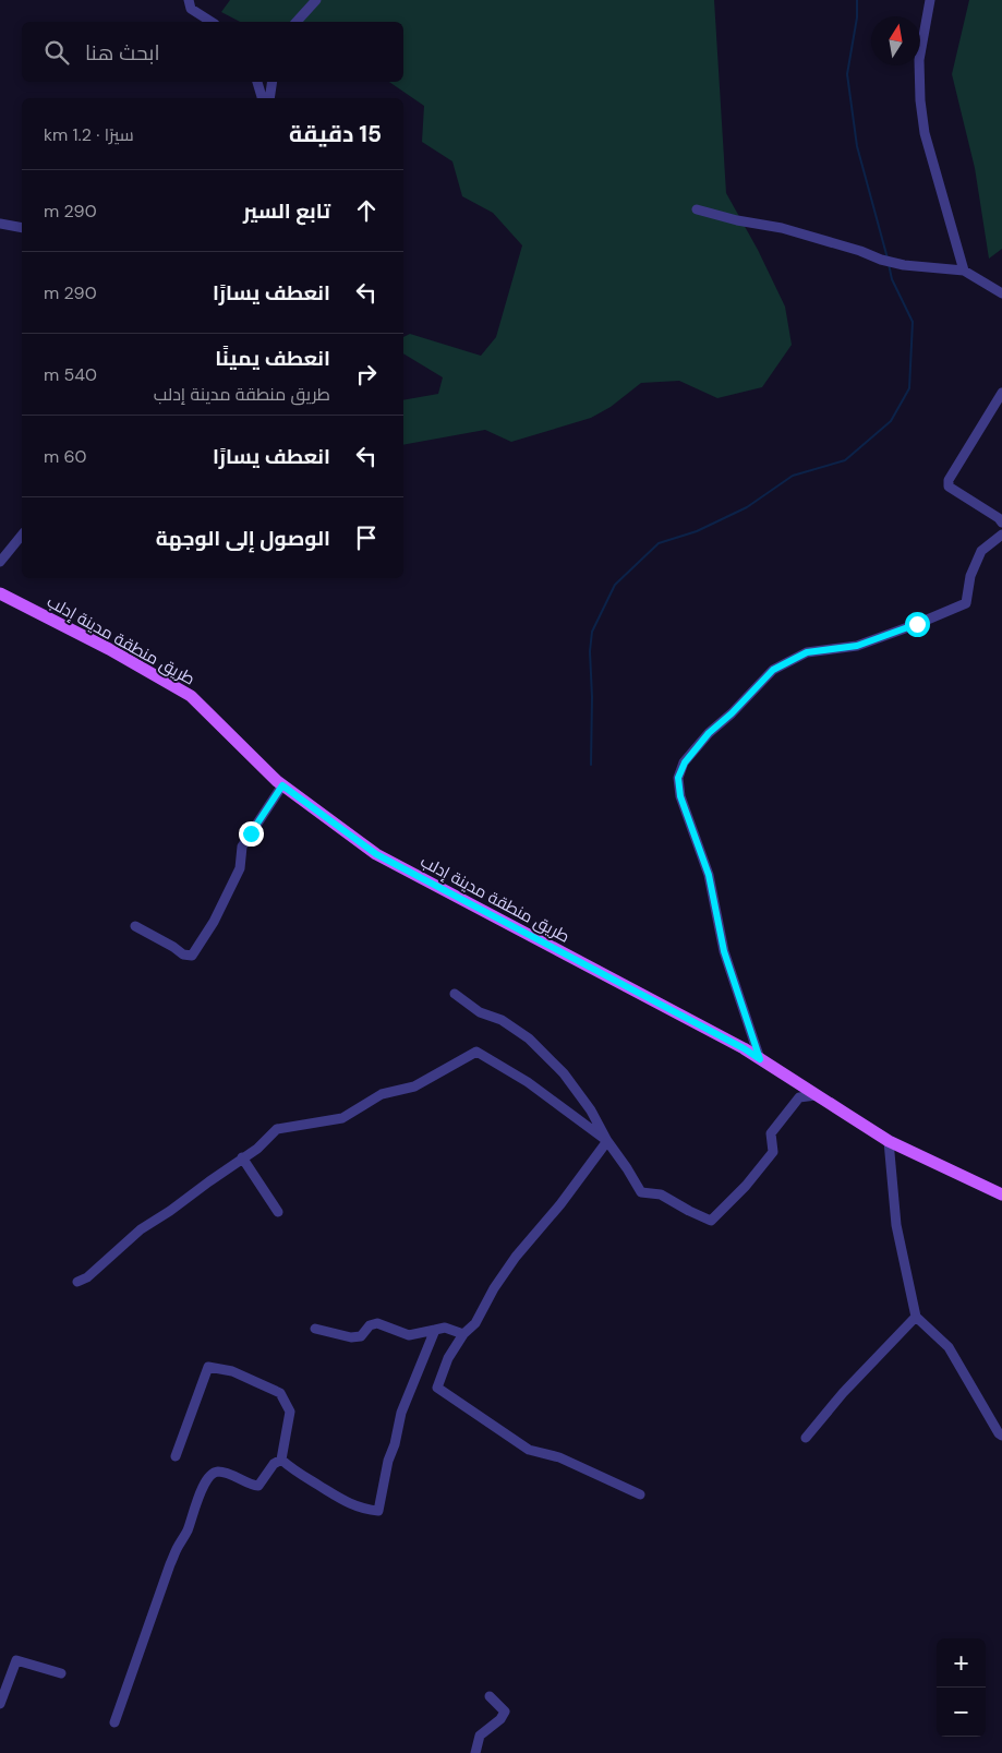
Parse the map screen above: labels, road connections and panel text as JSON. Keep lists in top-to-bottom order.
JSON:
{
  "streets": {
    "main road": ["طريق منطقة مدينة إدلب"]
  },
  "north": "top",
  "page": {
    "search": "ابحث هنا",
    "heading": ["15 دقيقة", "سيرًا · 1.2 km"],
    "list": [
      ["تابع السير", "290 m"],
      ["انعطف يسارًا", "290 m"],
      ["انعطف يمينًا", "طريق منطقة مدينة إدلب", "540 m"],
      ["انعطف يسارًا", "60 m"],
      "الوصول إلى الوجهة"
    ],
    "map_buttons": ["+", "−"]
  }
}
